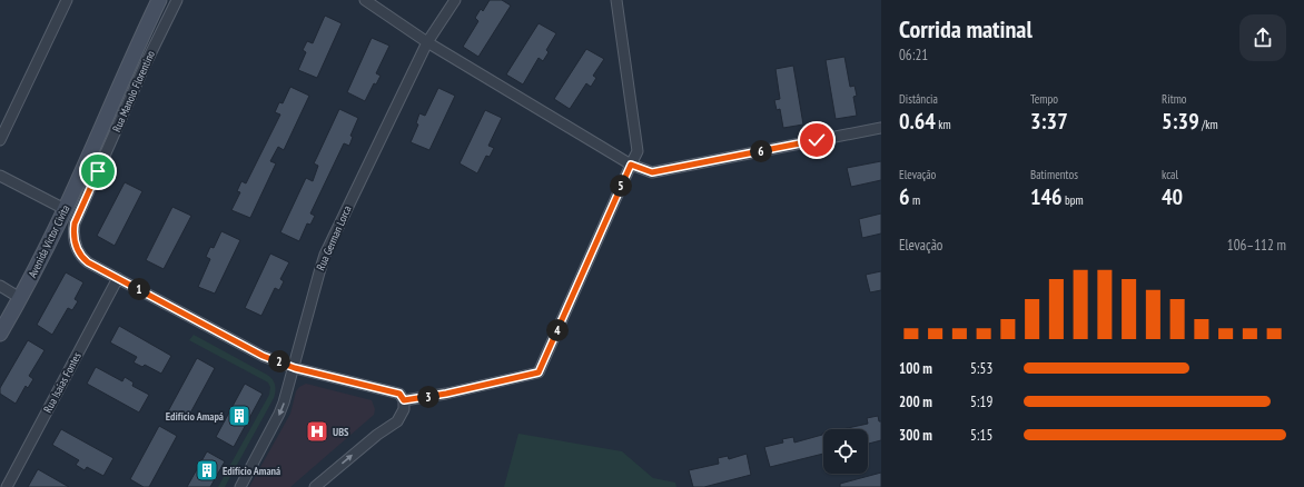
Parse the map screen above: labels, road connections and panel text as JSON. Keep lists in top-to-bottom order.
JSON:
{
  "streets": {
    "main road": ["Avenida Victor Civita"],
    "street": ["Rua Manolo Florentino", "Rua German Lorca", "Rua Isaias Fontes"]
  },
  "crossings": [
    ["Rua Manolo Florentino", "Rua German Lorca"],
    ["Rua Manolo Florentino", "Rua Isaias Fontes"]
  ],
  "places": {
    "building": ["Edifício Amapá", "Edifício Amaná"],
    "hospital": ["UBS"]
  },
  "page": {
    "heading": ["Corrida matinal", "06:21"],
    "stats": [
      ["Distância", "0.64 km"],
      ["Tempo", "3:37"],
      ["Ritmo", "5:39 /km"],
      ["Elevação", "6 m"],
      ["Batimentos", "146 bpm"],
      ["kcal", "40"]
    ],
    "pins": [
      "6",
      "5",
      "1",
      "4",
      "2",
      "3"
    ],
    "chart": ["Elevação", "106–112 m"],
    "list": [
      {
        "name": "100 m",
        "note": "5:53"
      },
      {
        "name": "200 m",
        "note": "5:19"
      },
      {
        "name": "300 m",
        "note": "5:15"
      }
    ]
  }
}
